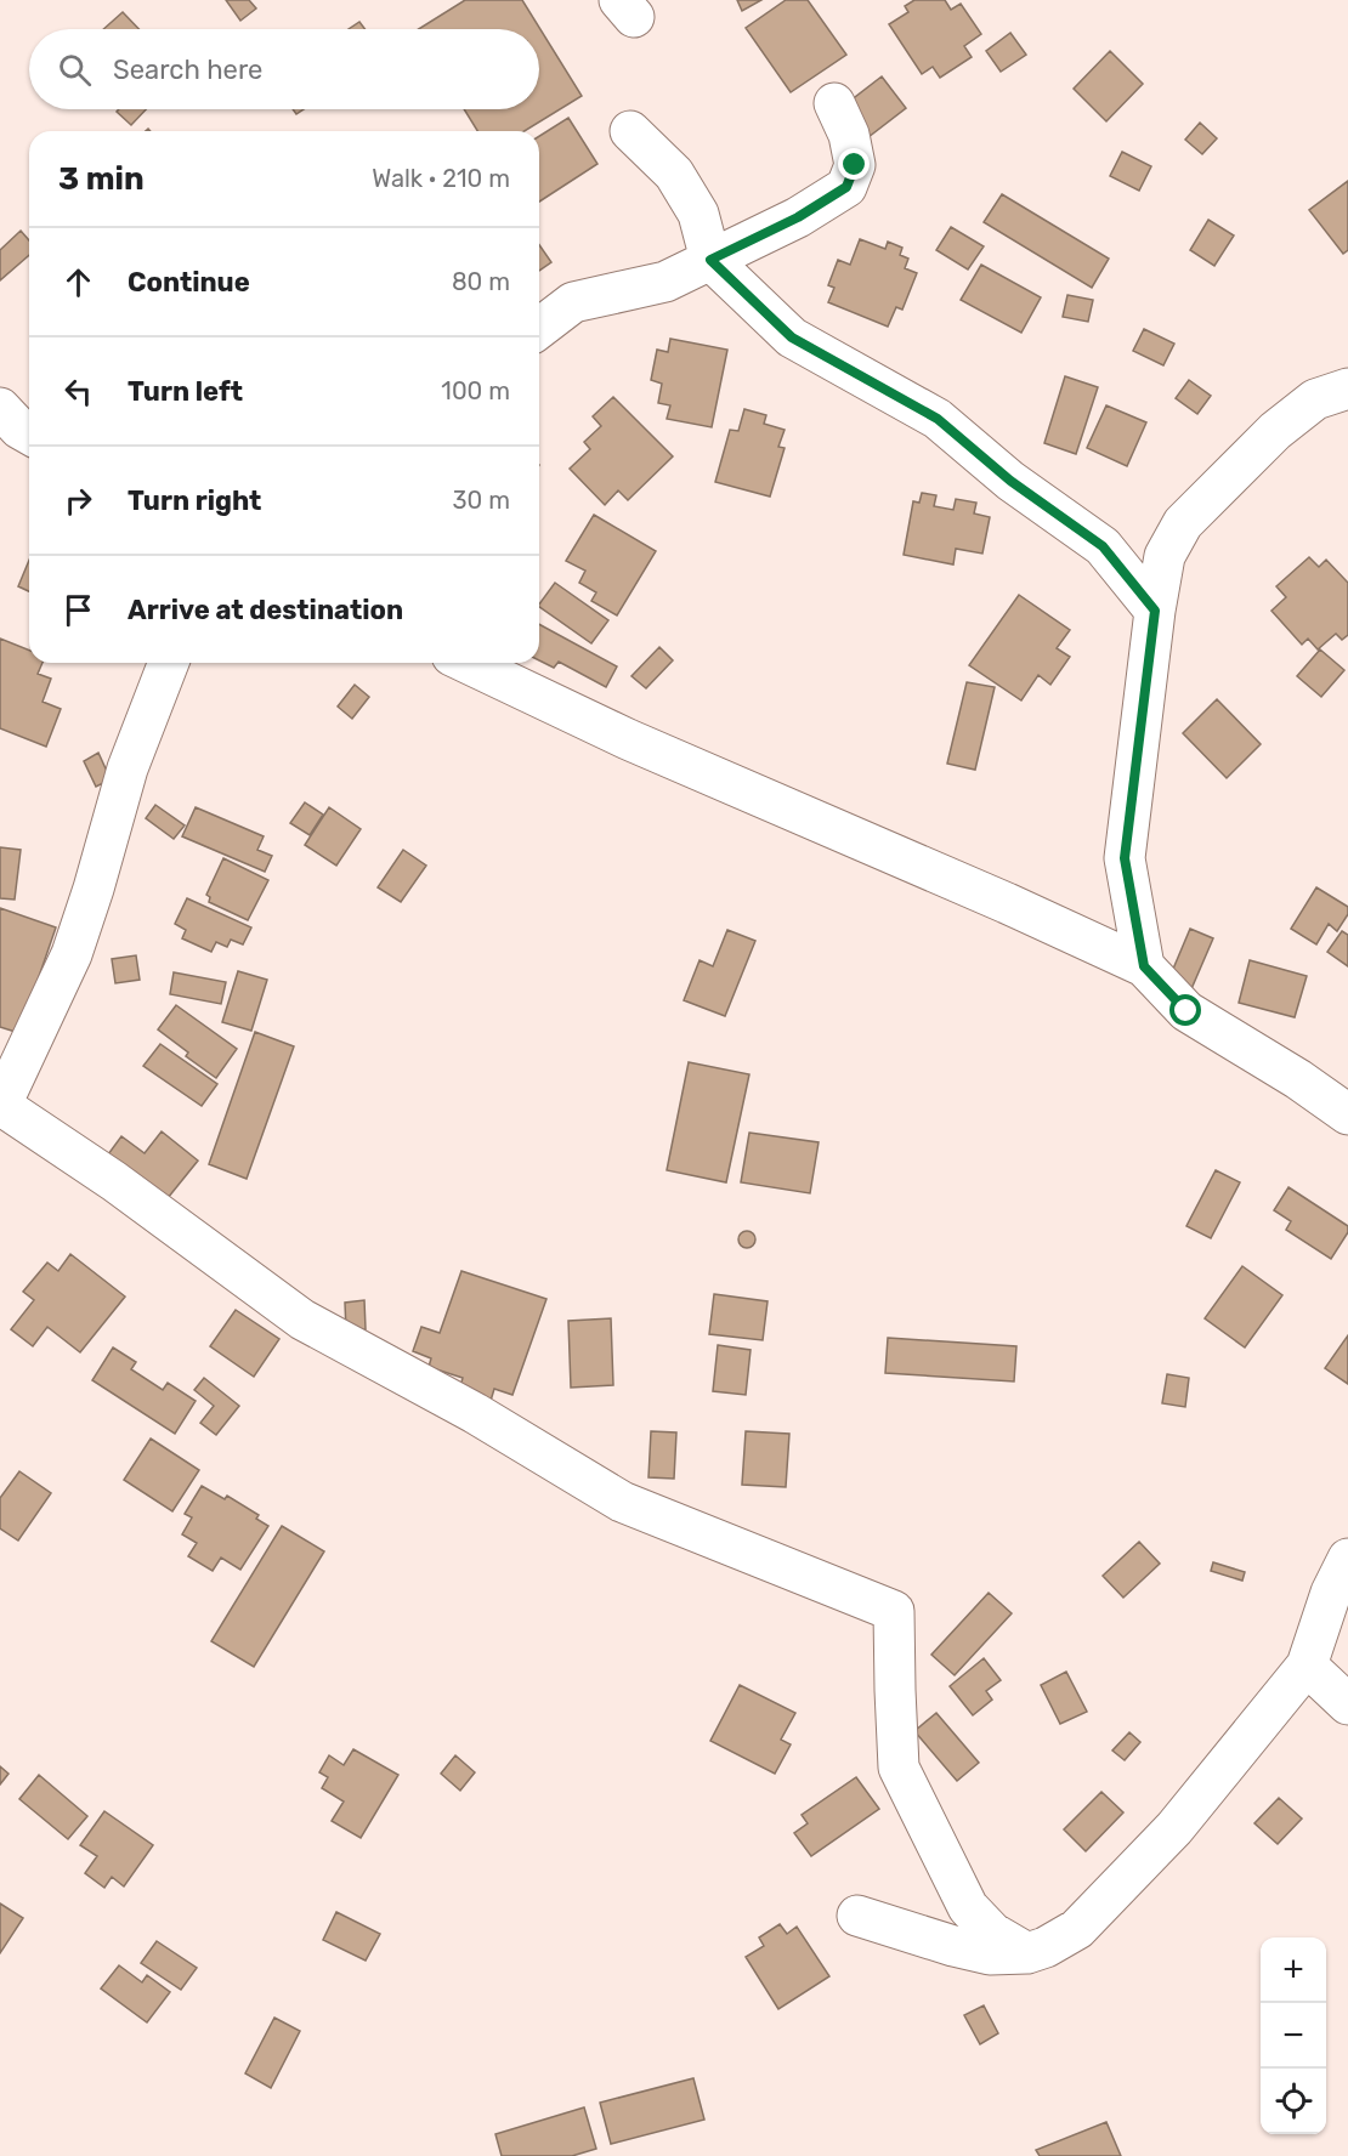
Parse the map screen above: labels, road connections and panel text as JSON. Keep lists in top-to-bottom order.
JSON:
{
  "page": {
    "search": "Search here",
    "heading": ["3 min", "Walk · 210 m"],
    "list": [
      ["Continue", "80 m"],
      ["Turn left", "100 m"],
      ["Turn right", "30 m"],
      "Arrive at destination"
    ],
    "map_buttons": ["+", "−"]
  }
}
